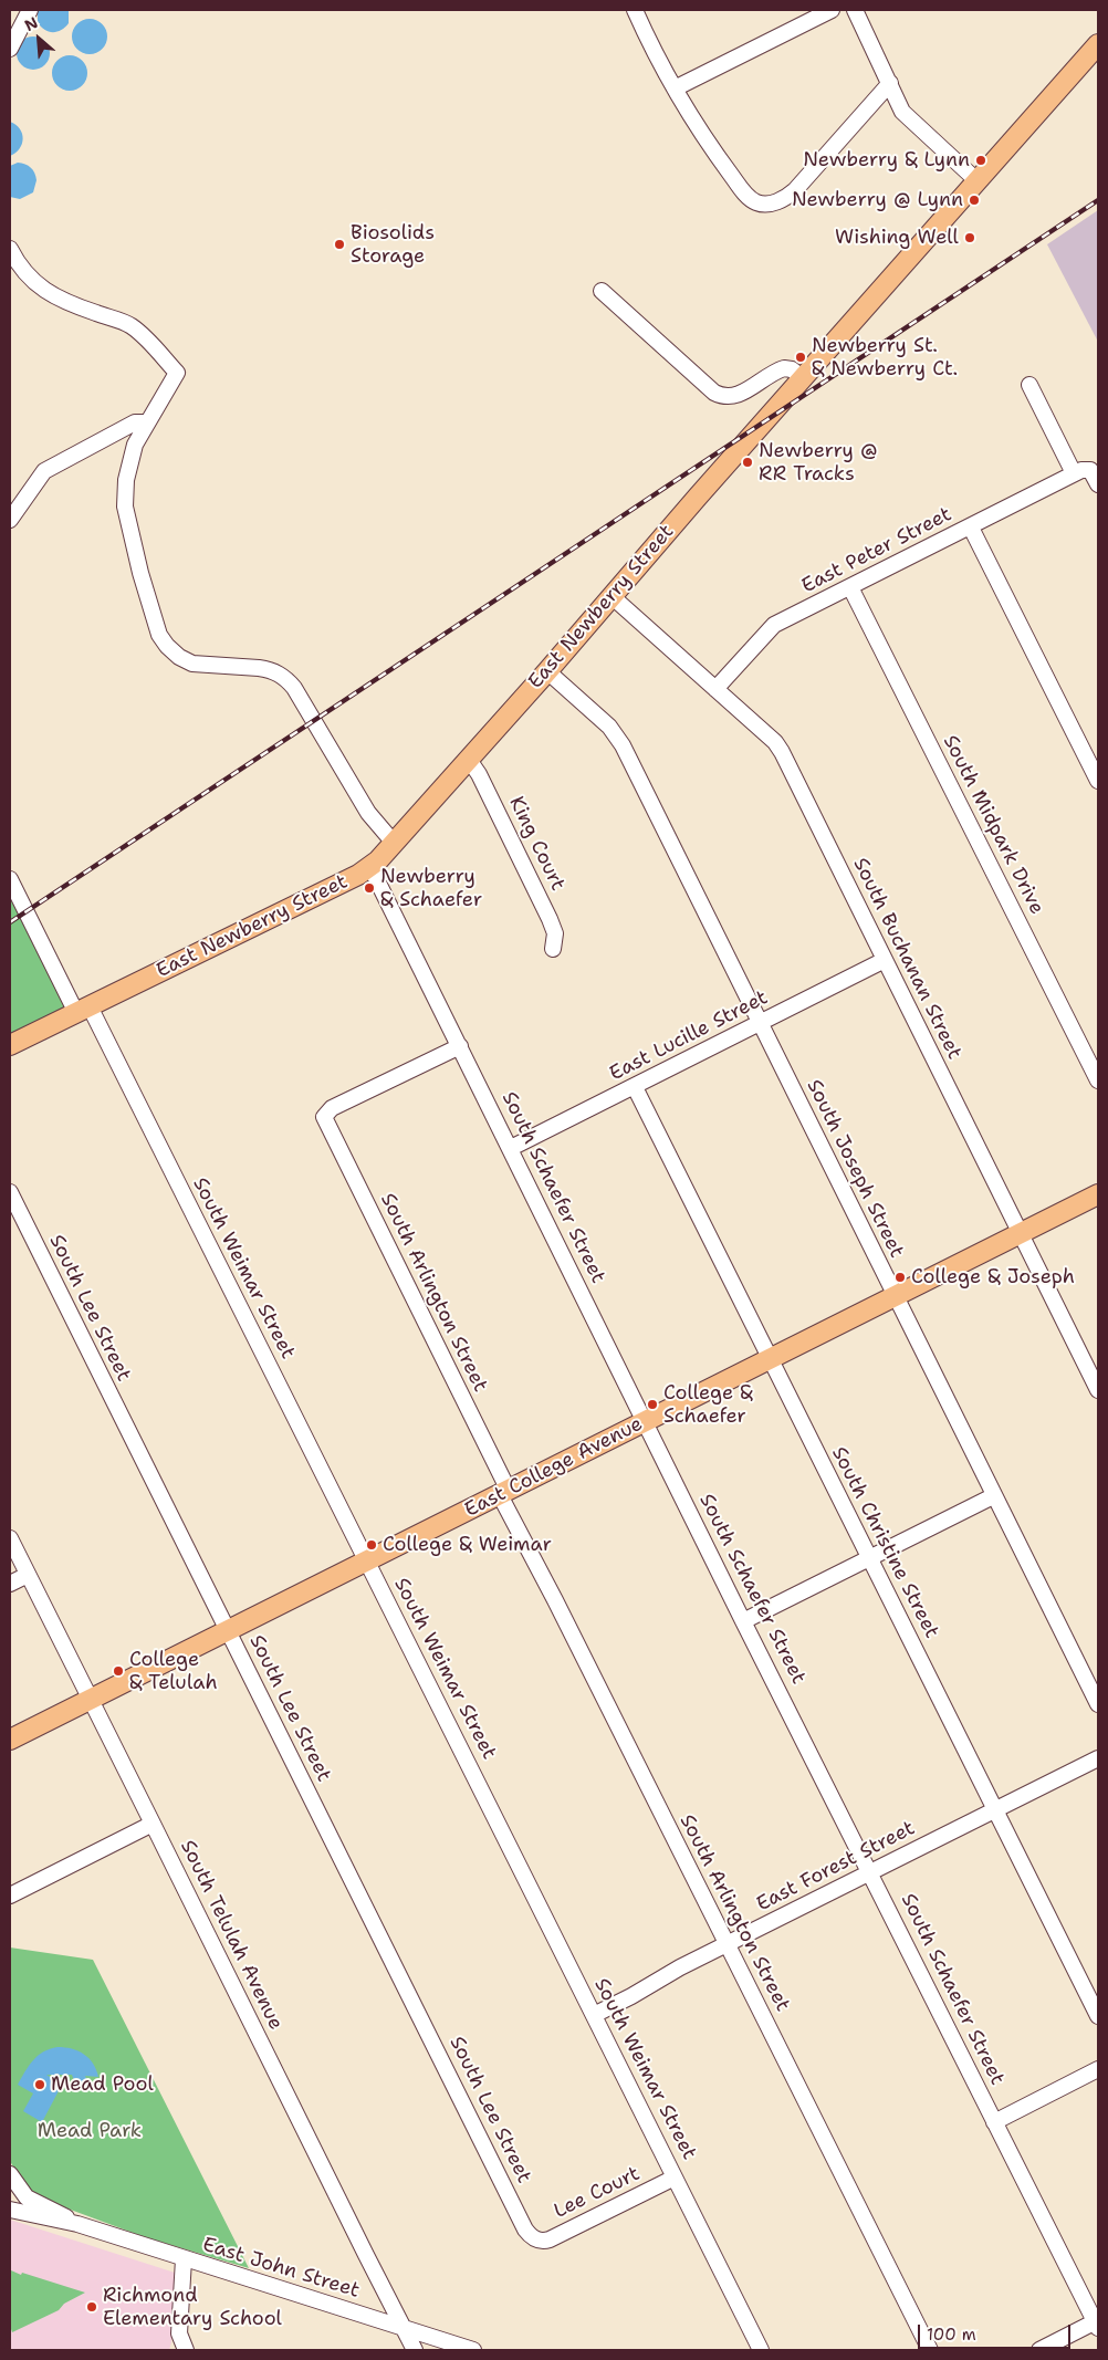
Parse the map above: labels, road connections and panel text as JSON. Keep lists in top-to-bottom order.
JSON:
{
  "streets": {
    "main road": ["East Newberry Street", "East College Avenue"],
    "street": [
      "East Peter Street",
      "South Midpark Drive",
      "King Court",
      "South Buchanan Street",
      "East Lucille Street",
      "South Joseph Street",
      "South Schaefer Street",
      "South Weimar Street",
      "South Arlington Street",
      "South Lee Street",
      "South Christine Street",
      "East Forest Street",
      "South Telulah Avenue",
      "Lee Court",
      "East John Street"
    ]
  },
  "crossings": [
    ["East Peter Street", "South Midpark Drive"],
    ["East Peter Street", "South Buchanan Street"],
    ["East Newberry Street", "King Court"],
    ["East Newberry Street", "South Buchanan Street"],
    ["East Newberry Street", "South Joseph Street"],
    ["East Newberry Street", "South Schaefer Street"],
    ["East Newberry Street", "South Weimar Street"],
    ["South Buchanan Street", "East Lucille Street"],
    ["South Buchanan Street", "East College Avenue"],
    ["East Lucille Street", "South Joseph Street"],
    ["East Lucille Street", "South Schaefer Street"],
    ["East Lucille Street", "South Christine Street"],
    ["South Joseph Street", "East College Avenue"],
    ["South Schaefer Street", "South Arlington Street"],
    ["South Schaefer Street", "East College Avenue"],
    ["South Schaefer Street", "East Forest Street"],
    ["South Weimar Street", "East College Avenue"],
    ["South Weimar Street", "East Forest Street"],
    ["South Weimar Street", "Lee Court"],
    ["South Arlington Street", "East College Avenue"],
    ["South Arlington Street", "East Forest Street"],
    ["South Lee Street", "East College Avenue"],
    ["South Lee Street", "Lee Court"],
    ["East College Avenue", "South Christine Street"],
    ["East College Avenue", "South Telulah Avenue"],
    ["South Christine Street", "East Forest Street"],
    ["South Telulah Avenue", "East John Street"]
  ],
  "parks": ["Mead Park"],
  "places": [
    "Newberry & Lynn",
    "Newberry @ Lynn",
    "Wishing Well",
    "Biosolids Storage",
    "Newberry St. & Newberry Ct.",
    "Newberry @ RR Tracks",
    "Newberry & Schaefer",
    "College & Joseph",
    "College & Schaefer",
    "College & Weimar",
    "College & Telulah",
    "Mead Pool",
    "Richmond Elementary School"
  ],
  "scale_bar": "100 m",
  "north": "top left"
}
